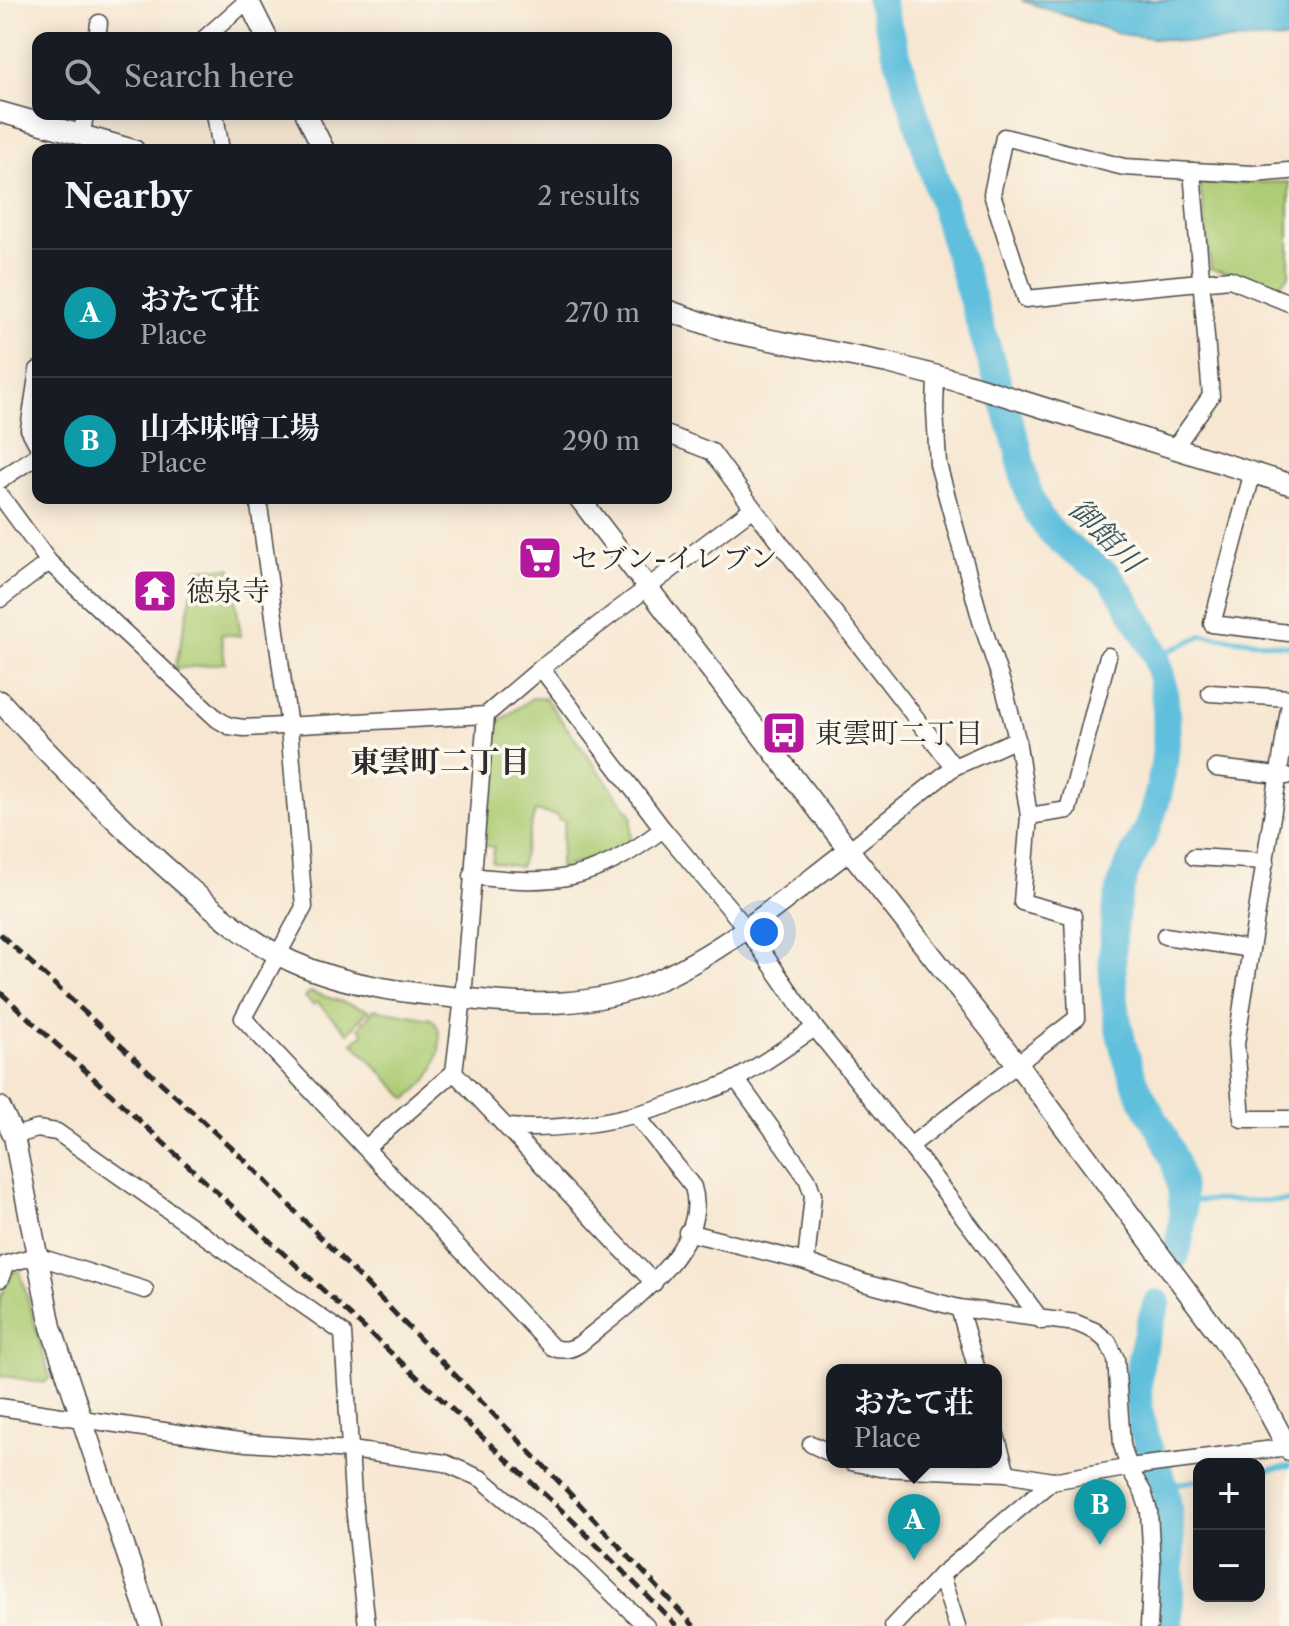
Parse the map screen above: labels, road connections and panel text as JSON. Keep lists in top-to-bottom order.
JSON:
{
  "districts": ["東雲町二丁目"],
  "water": ["御館川"],
  "places": {
    "supermarket": ["セブン-イレブン"],
    "temple": ["徳泉寺"],
    "bus stop": ["東雲町二丁目"]
  },
  "page": {
    "search": "Search here",
    "heading": ["Nearby", "2 results"],
    "list": [
      {
        "mark": "A",
        "name": "おたて荘",
        "note": "Place",
        "value": "270 m"
      },
      {
        "mark": "B",
        "name": "山本味噌工場",
        "note": "Place",
        "value": "290 m"
      }
    ],
    "popup": ["おたて荘", "Place"],
    "map_buttons": ["+", "−"],
    "pins": ["B", "A"]
  }
}
